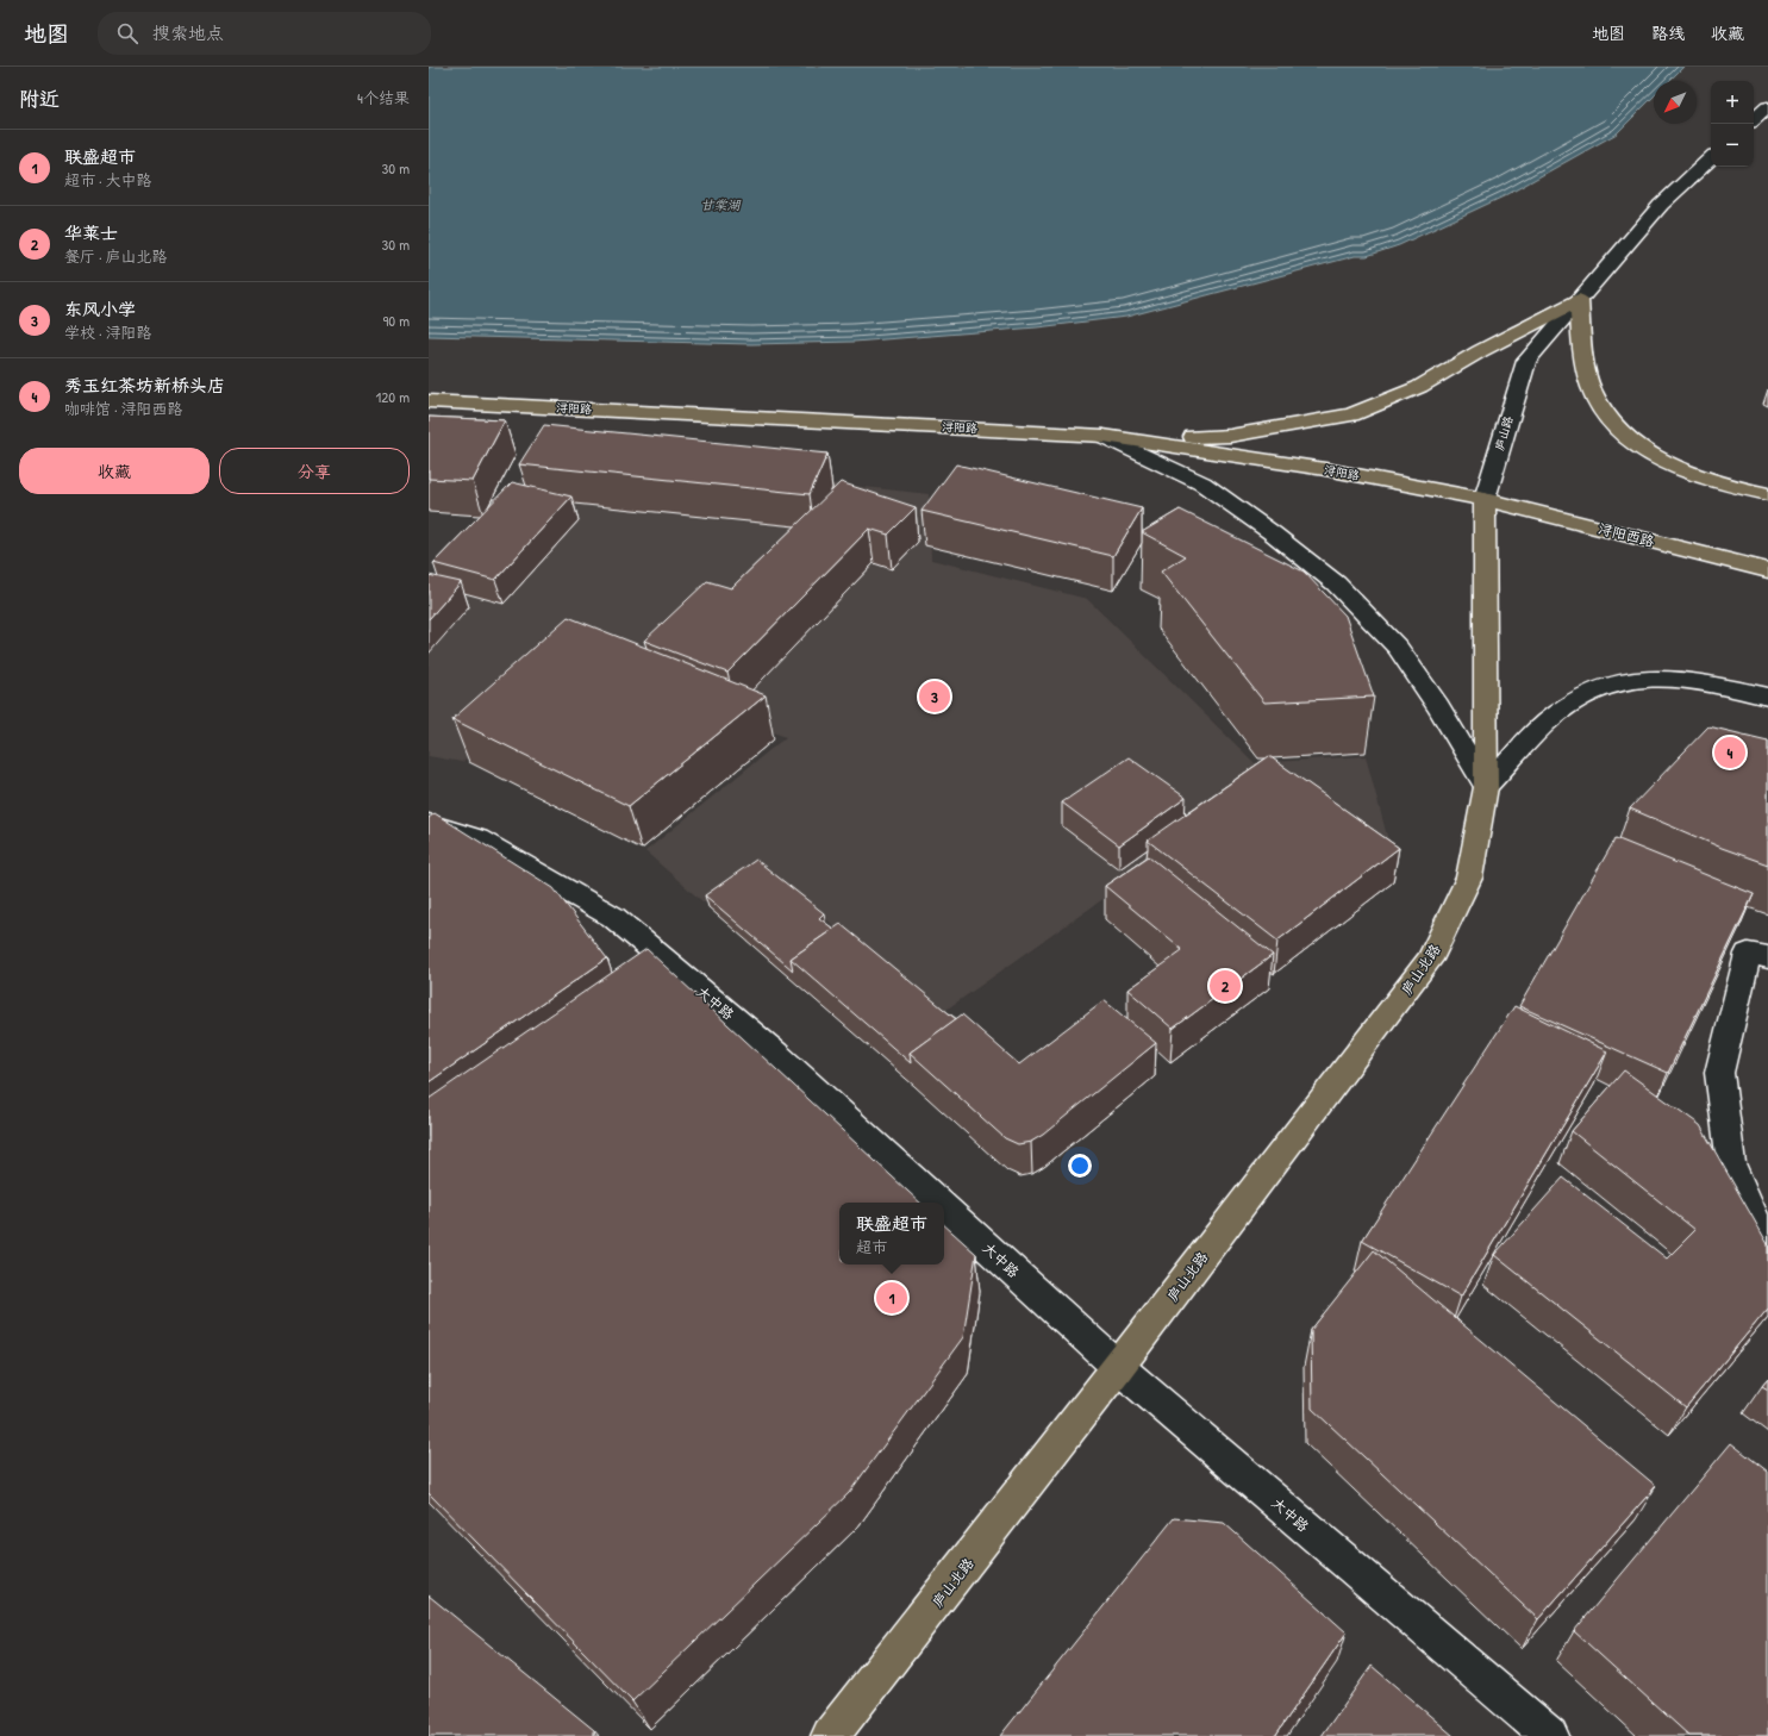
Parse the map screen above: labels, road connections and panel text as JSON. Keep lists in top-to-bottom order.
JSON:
{
  "streets": {
    "main road": [
      "浔阳路",
      "庐山路",
      "浔阳西路",
      "庐山北路"
    ],
    "street": ["大中路"]
  },
  "crossings": [
    ["浔阳路", "庐山路"],
    ["浔阳路", "浔阳西路"],
    ["庐山路", "浔阳西路"],
    ["庐山路", "庐山北路"],
    ["庐山北路", "大中路"]
  ],
  "water": ["甘棠湖"],
  "north": "bottom left",
  "page": {
    "header": "地图",
    "search": "搜索地点",
    "nav": ["地图", "路线", "收藏"],
    "heading": ["附近", "4个结果"],
    "map_buttons": ["+", "−"],
    "list": [
      {
        "mark": "1",
        "name": "联盛超市",
        "note": "超市 · 大中路",
        "value": "30 m"
      },
      {
        "mark": "2",
        "name": "华莱士",
        "note": "餐厅 · 庐山北路",
        "value": "30 m"
      },
      {
        "mark": "3",
        "name": "东风小学",
        "note": "学校 · 浔阳路",
        "value": "90 m"
      },
      {
        "mark": "4",
        "name": "秀玉红茶坊新桥头店",
        "note": "咖啡馆 · 浔阳西路",
        "value": "120 m"
      }
    ],
    "buttons": ["收藏", "分享"],
    "pins": [
      "3",
      "4",
      "2",
      "1"
    ],
    "popup": ["联盛超市", "超市"]
  }
}
